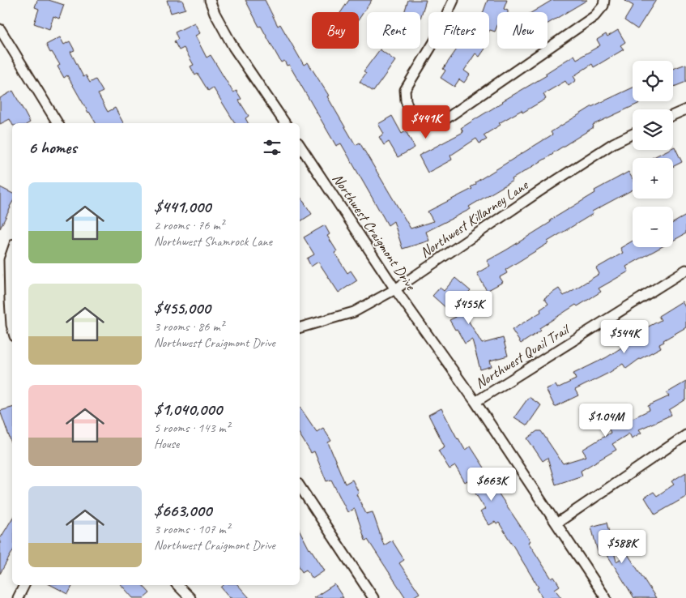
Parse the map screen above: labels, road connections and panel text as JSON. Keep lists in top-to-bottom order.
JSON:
{
  "streets": {
    "street": ["Northwest Killarney Lane", "Northwest Craigmont Drive", "Northwest Quail Trail"]
  },
  "crossings": [
    ["Northwest Killarney Lane", "Northwest Craigmont Drive"],
    ["Northwest Craigmont Drive", "Northwest Quail Trail"]
  ],
  "page": {
    "chip": [
      "Buy",
      "Rent",
      "Filters",
      "New"
    ],
    "map_buttons": ["+", "−"],
    "price": [
      "$441K",
      "$455K",
      "$544K",
      "$1.04M",
      "$663K",
      "$588K"
    ],
    "heading": "6 homes",
    "list": [
      {
        "name": "$441,000",
        "note": "2 rooms · 76 m² · Northwest Shamrock Lane"
      },
      {
        "name": "$455,000",
        "note": "3 rooms · 86 m² · Northwest Craigmont Drive"
      },
      {
        "name": "$1,040,000",
        "note": "5 rooms · 143 m² · House"
      },
      {
        "name": "$663,000",
        "note": "3 rooms · 107 m² · Northwest Craigmont Drive"
      }
    ]
  }
}
